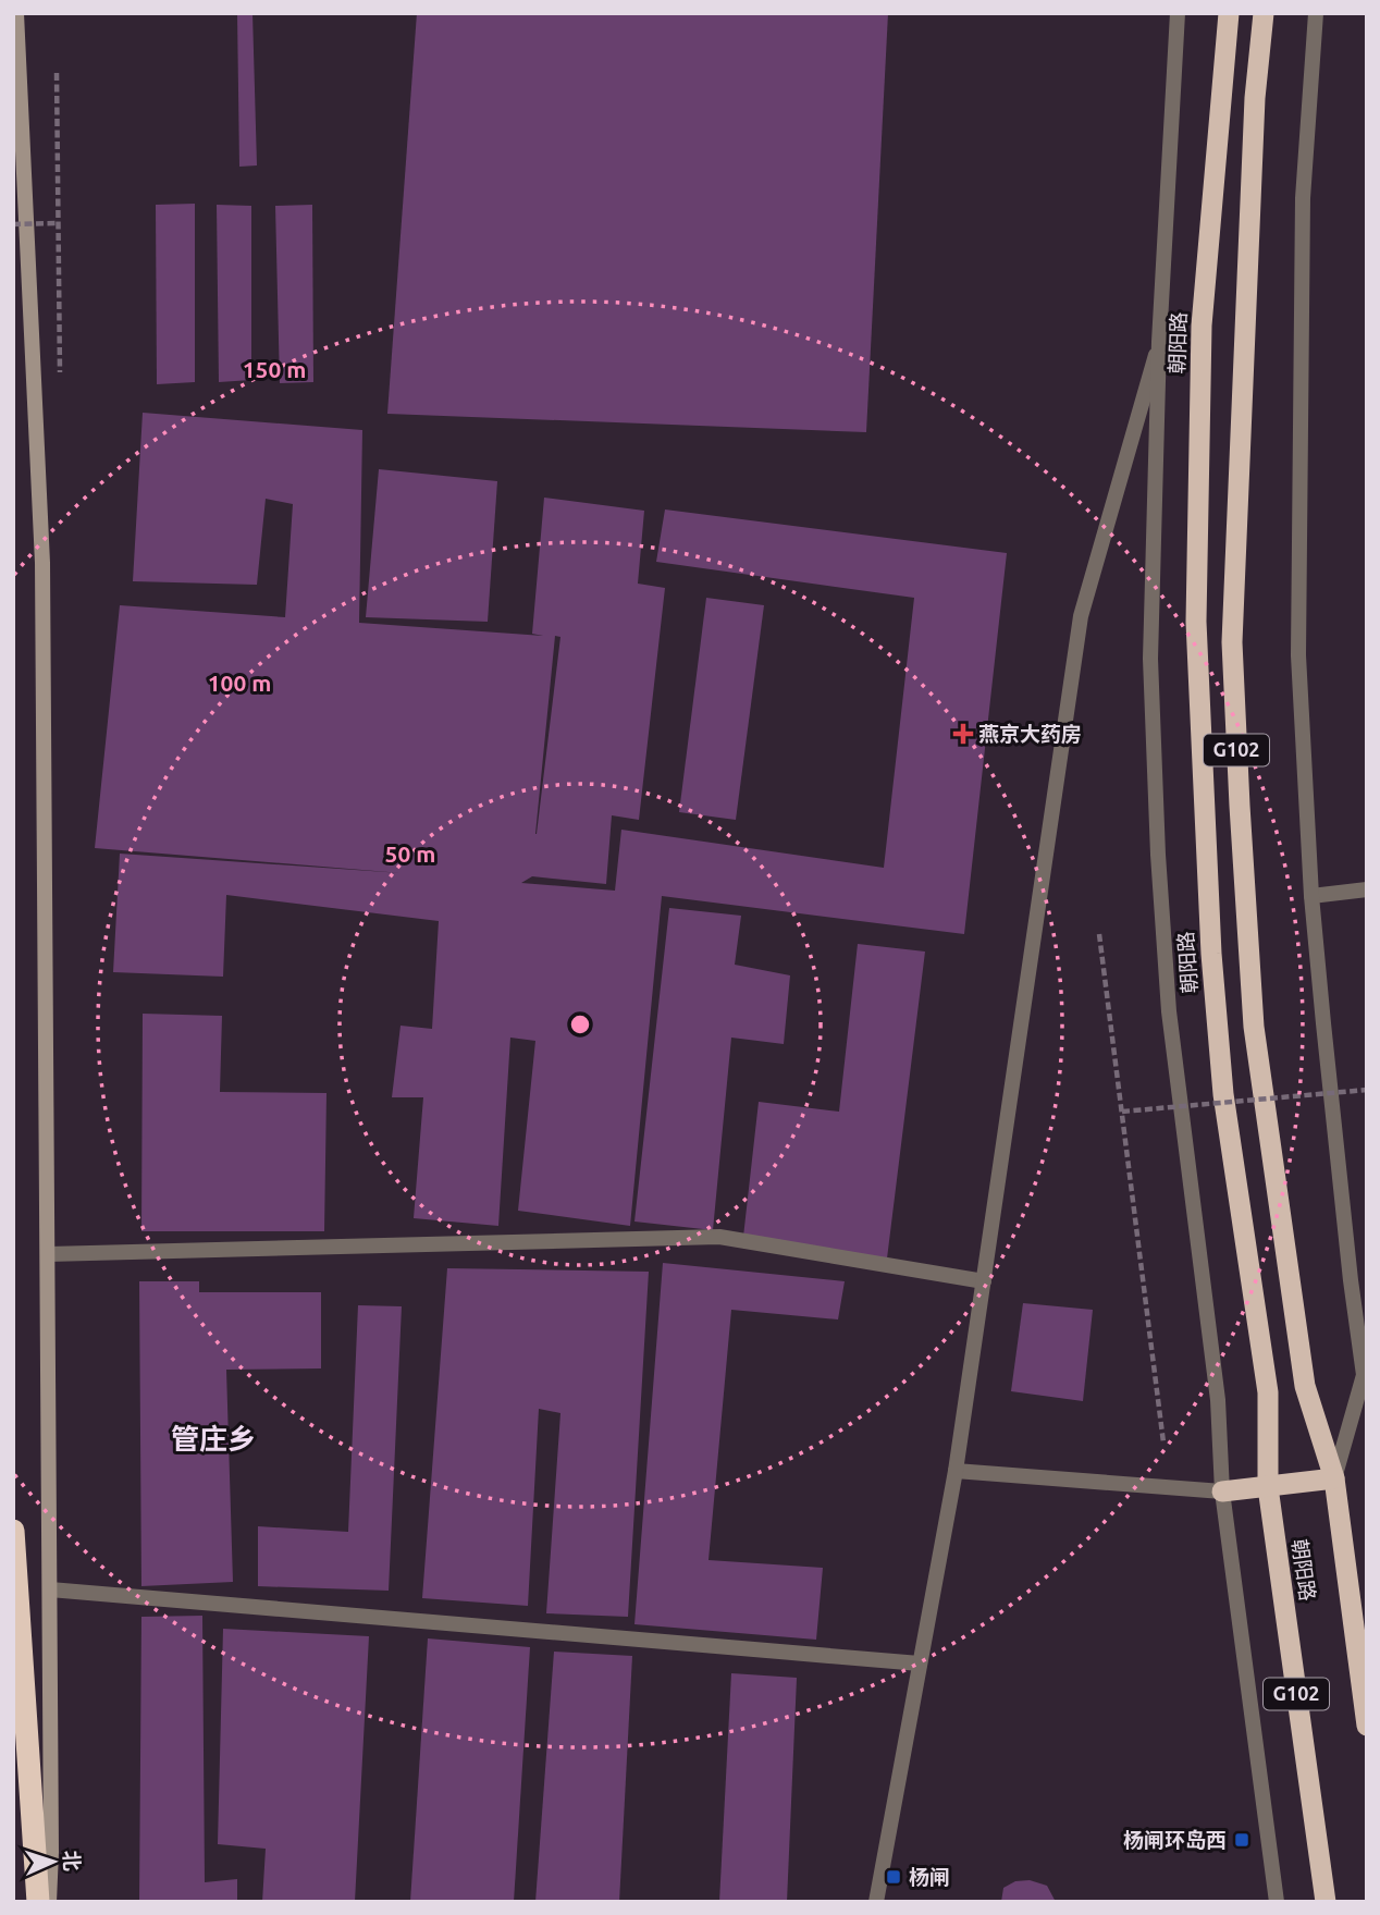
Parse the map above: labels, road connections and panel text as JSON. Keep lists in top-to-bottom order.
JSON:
{
  "streets": {
    "highway": ["朝阳路", "G102"]
  },
  "districts": ["管庄乡"],
  "places": {
    "health": ["燕京大药房"],
    "transit": ["杨闸环岛西", "杨闸"]
  },
  "north": "right",
  "rings": ["150 m", "100 m", "50 m"]
}
